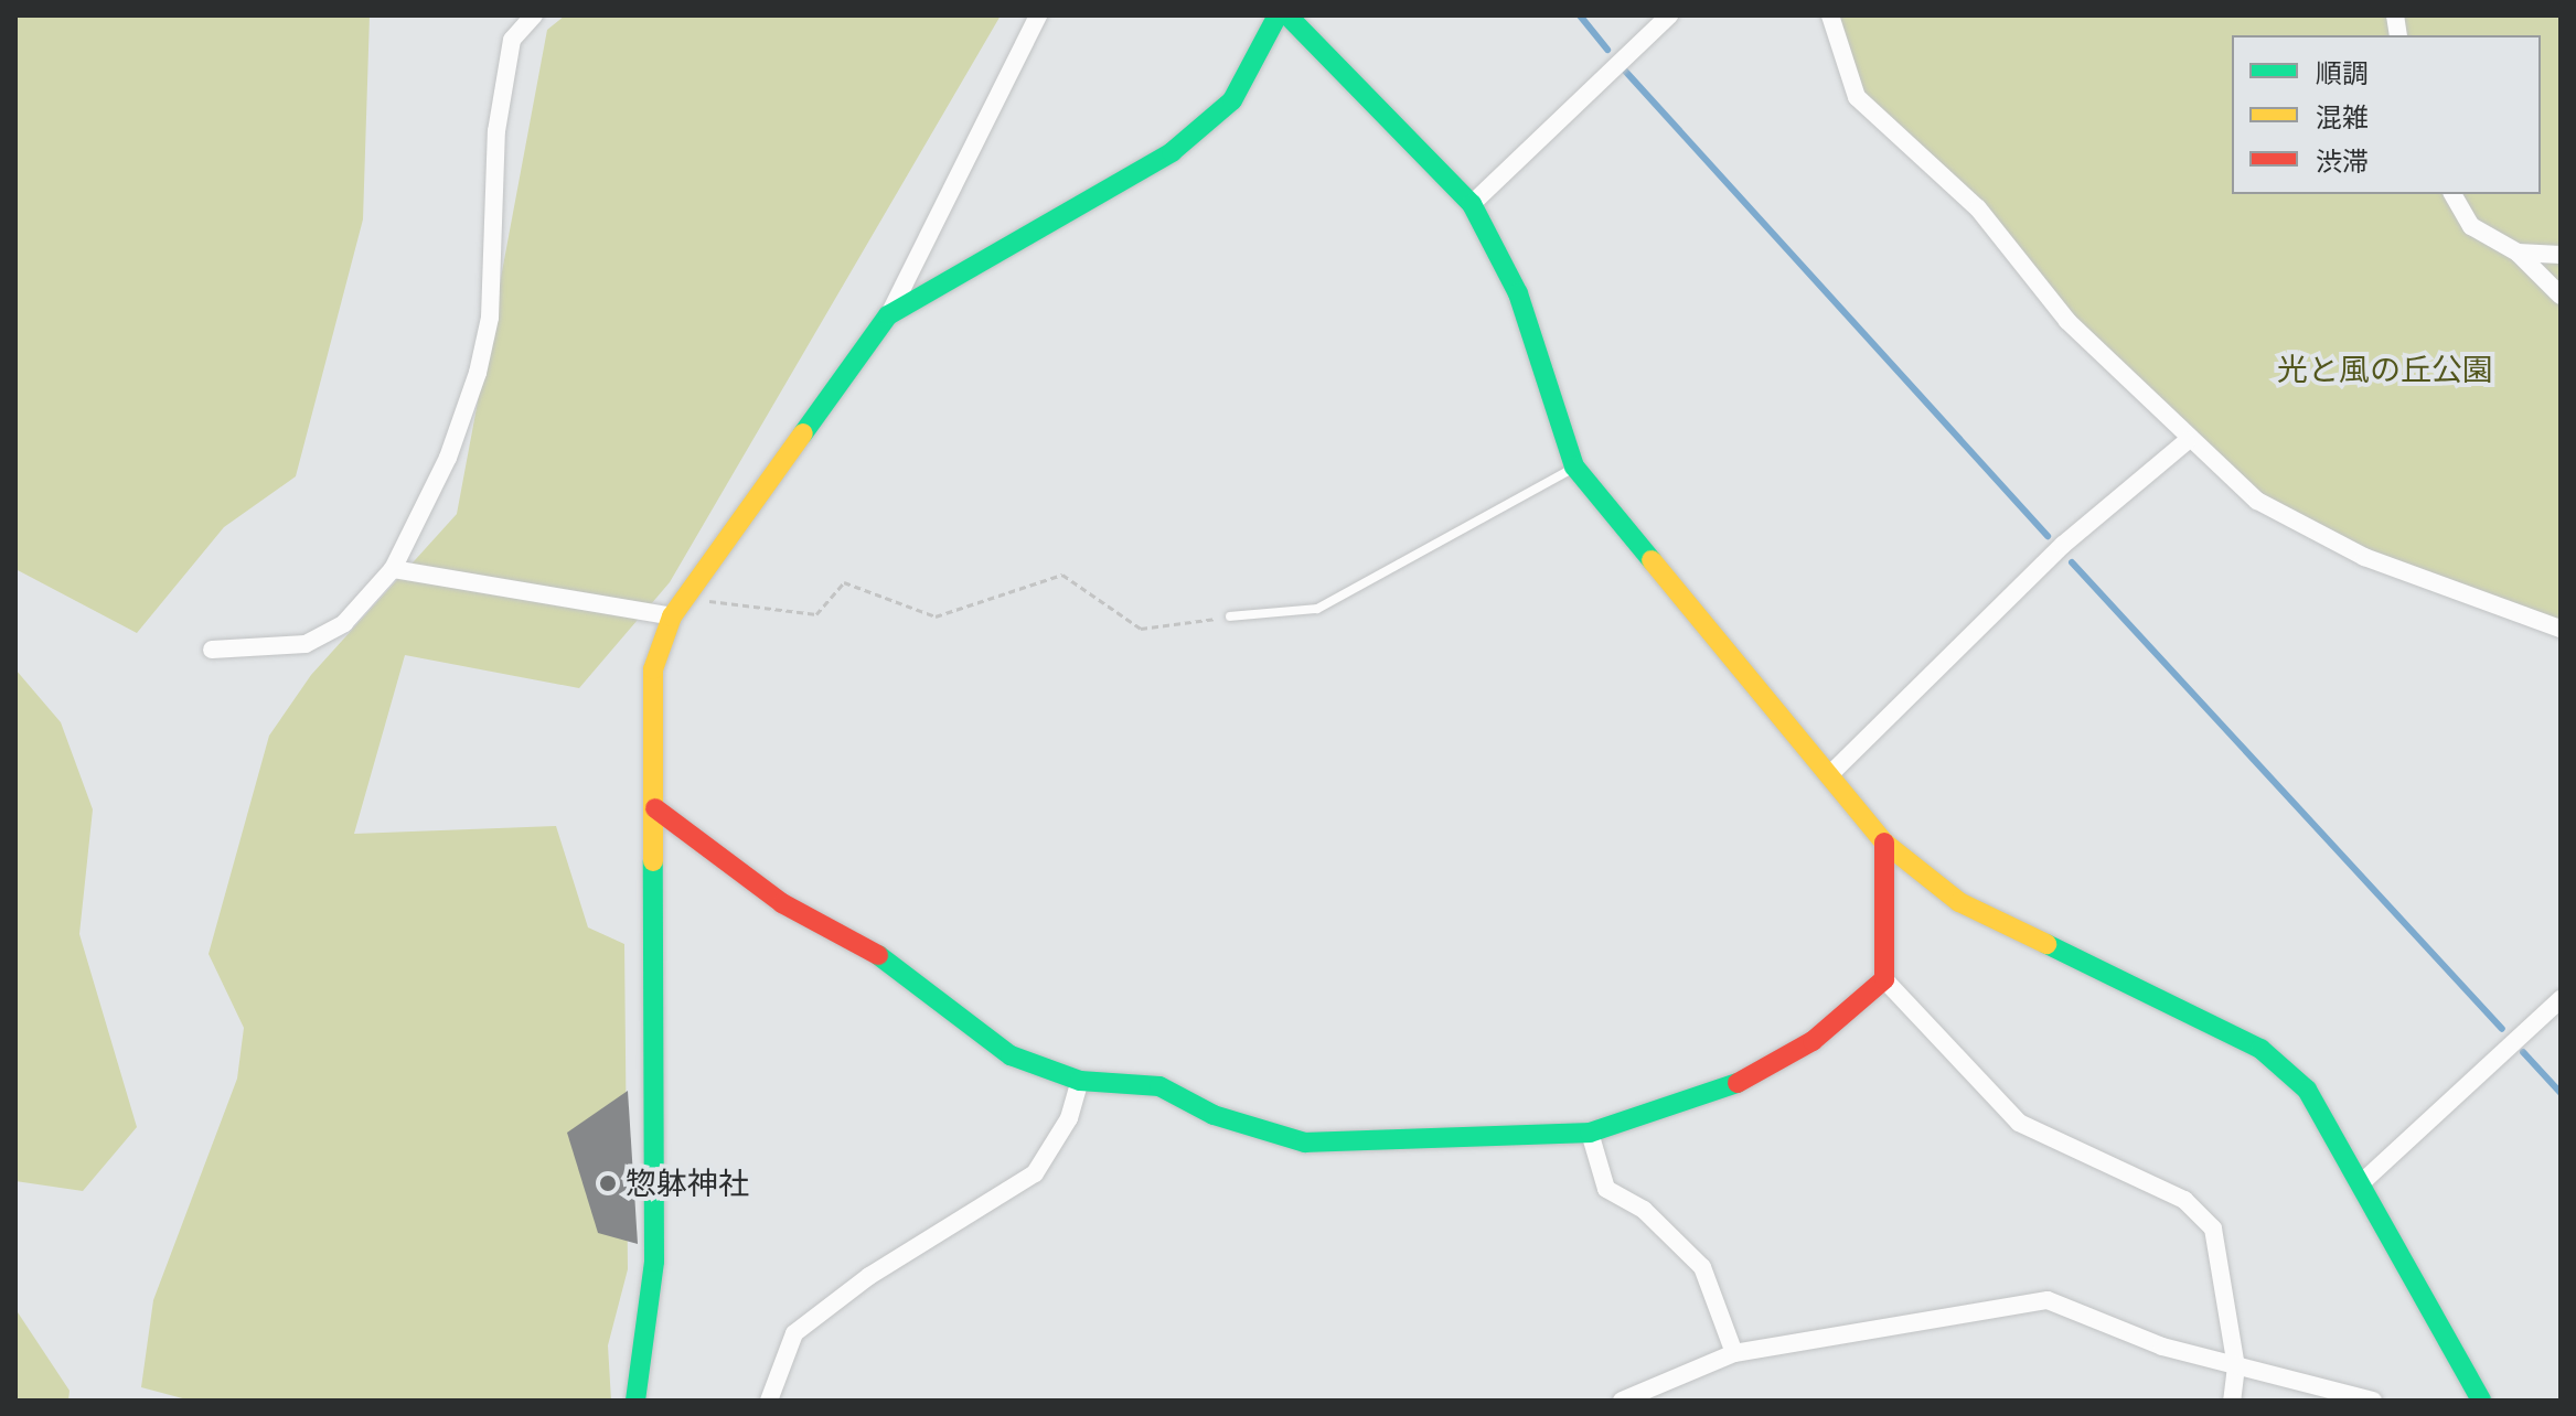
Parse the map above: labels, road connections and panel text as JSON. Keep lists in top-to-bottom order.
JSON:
{
  "parks": ["光と風の丘公園"],
  "places": ["惣躰神社"],
  "legend": ["順調", "混雑", "渋滞"]
}
